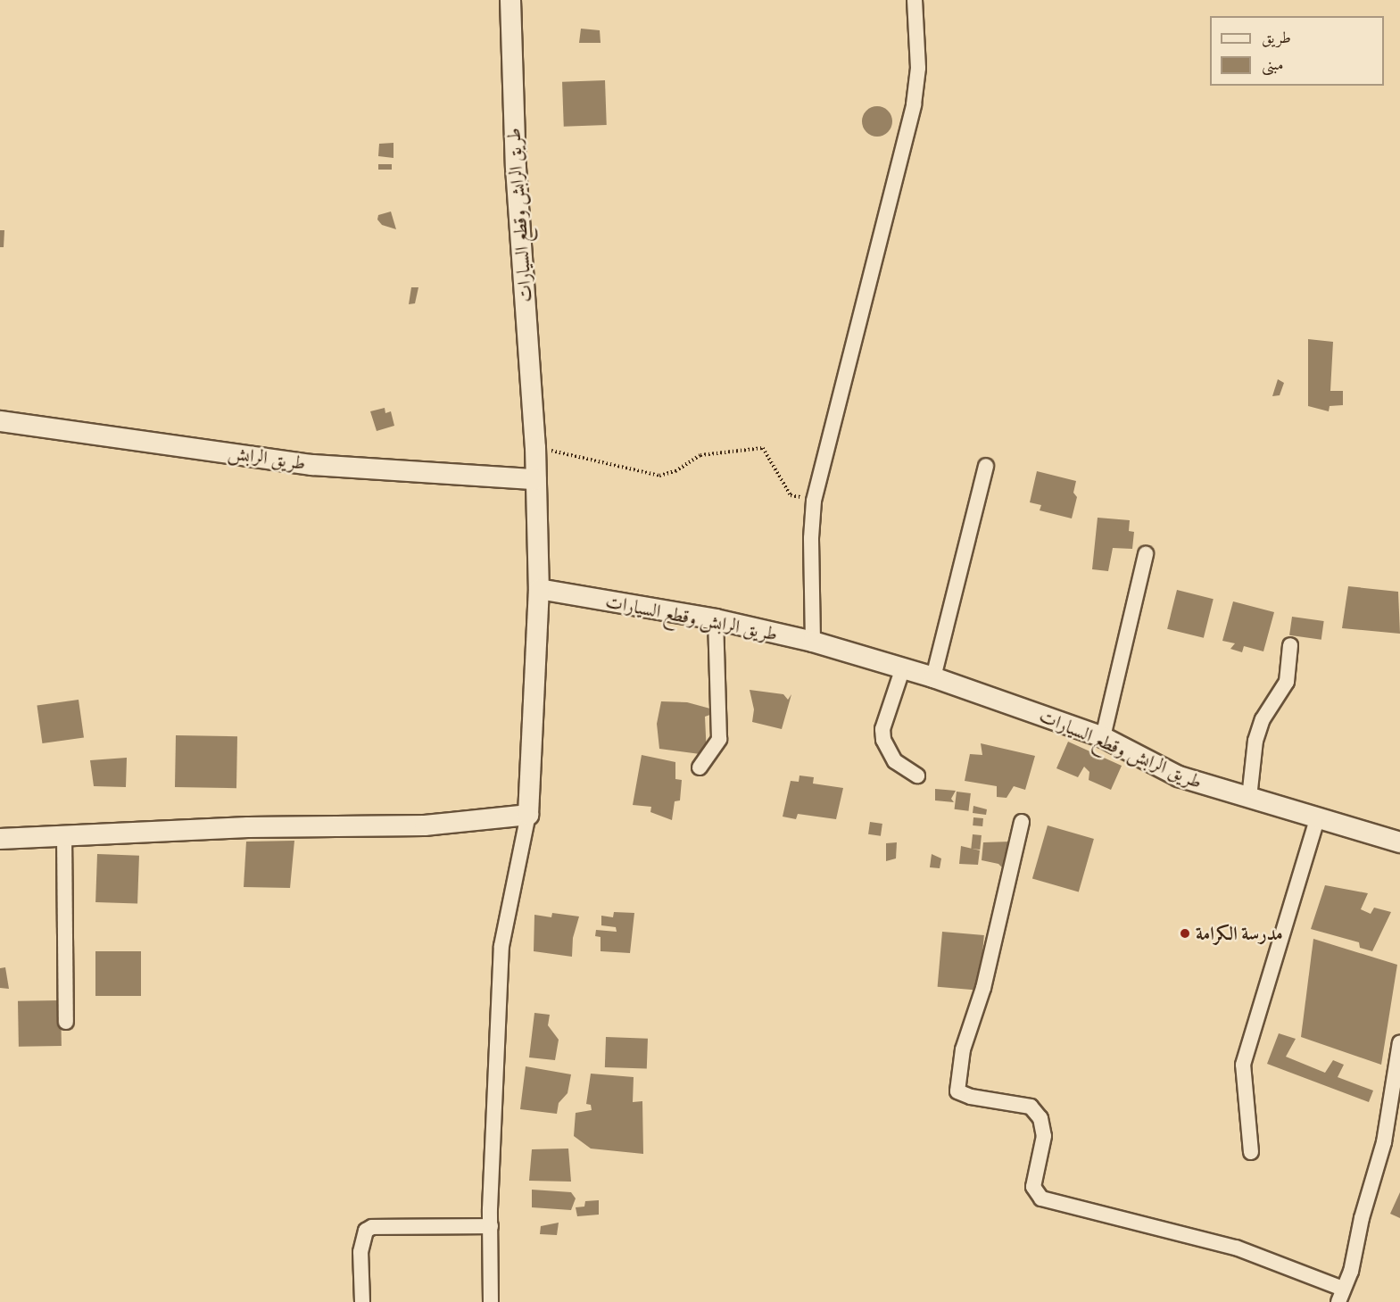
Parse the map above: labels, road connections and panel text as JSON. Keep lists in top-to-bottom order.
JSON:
{
  "streets": {
    "main road": ["طريق الرابش وقطع السيارات", "طريق الرابش"]
  },
  "crossings": [
    ["طريق الرابش وقطع السيارات", "طريق الرابش"]
  ],
  "places": ["مدرسة الكرامة"],
  "legend": ["طريق", "مبنى"]
}
